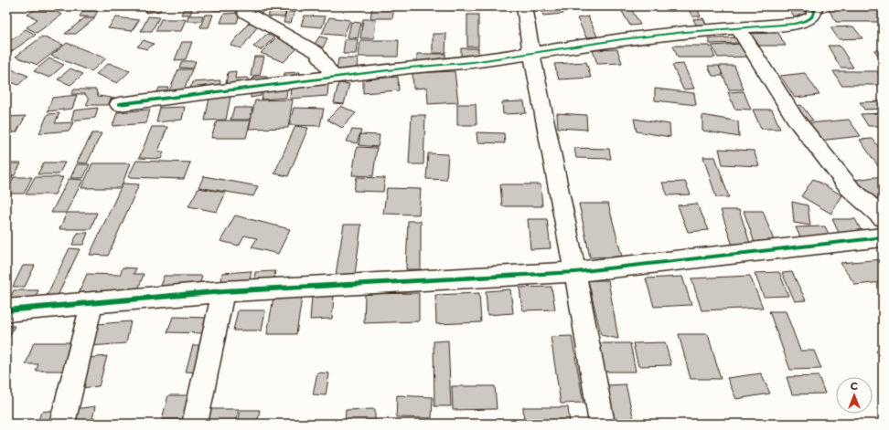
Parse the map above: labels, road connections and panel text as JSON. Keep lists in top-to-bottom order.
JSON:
{
  "north": "top"
}
